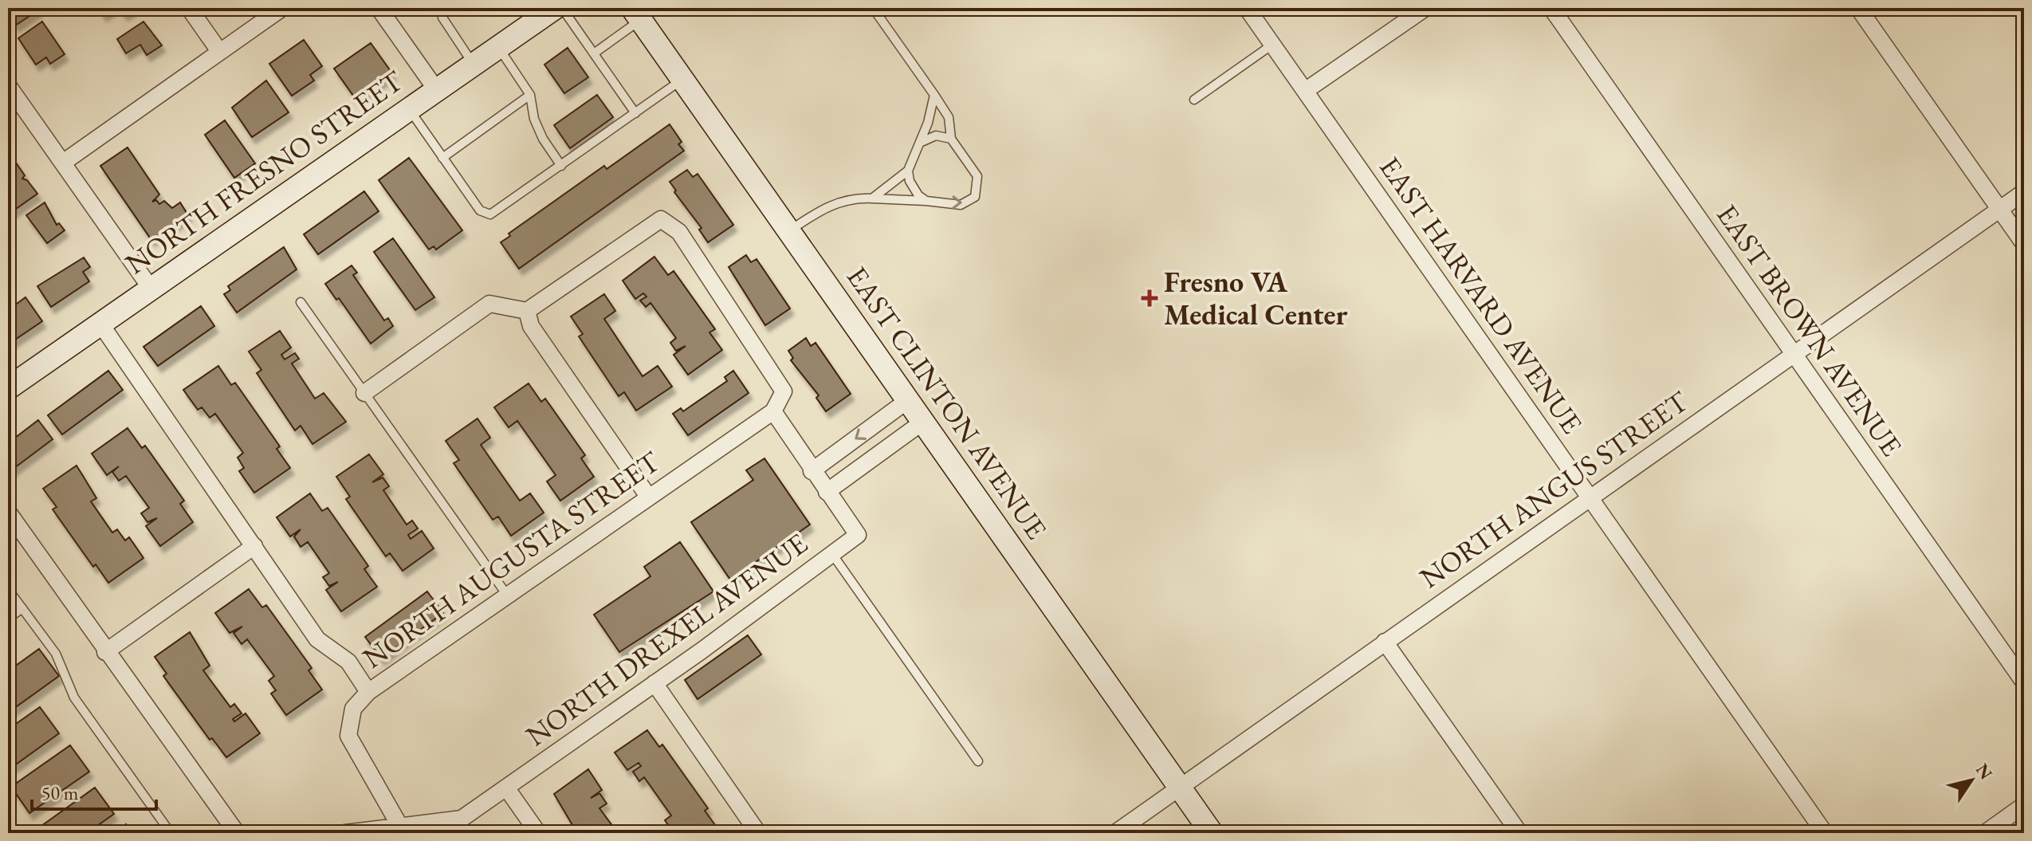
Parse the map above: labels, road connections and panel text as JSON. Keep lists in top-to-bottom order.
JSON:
{
  "streets": {
    "main road": ["NORTH FRESNO STREET", "EAST CLINTON AVENUE"],
    "street": [
      "EAST HARVARD AVENUE",
      "EAST BROWN AVENUE",
      "NORTH ANGUS STREET",
      "NORTH AUGUSTA STREET",
      "NORTH DREXEL AVENUE"
    ]
  },
  "crossings": [
    ["NORTH FRESNO STREET", "NORTH AUGUSTA STREET"],
    ["EAST HARVARD AVENUE", "NORTH ANGUS STREET"],
    ["EAST BROWN AVENUE", "NORTH ANGUS STREET"],
    ["EAST CLINTON AVENUE", "NORTH ANGUS STREET"]
  ],
  "places": {
    "health": ["Fresno VA Medical Center"]
  },
  "scale_bar": "50 m",
  "north": "top right"
}
